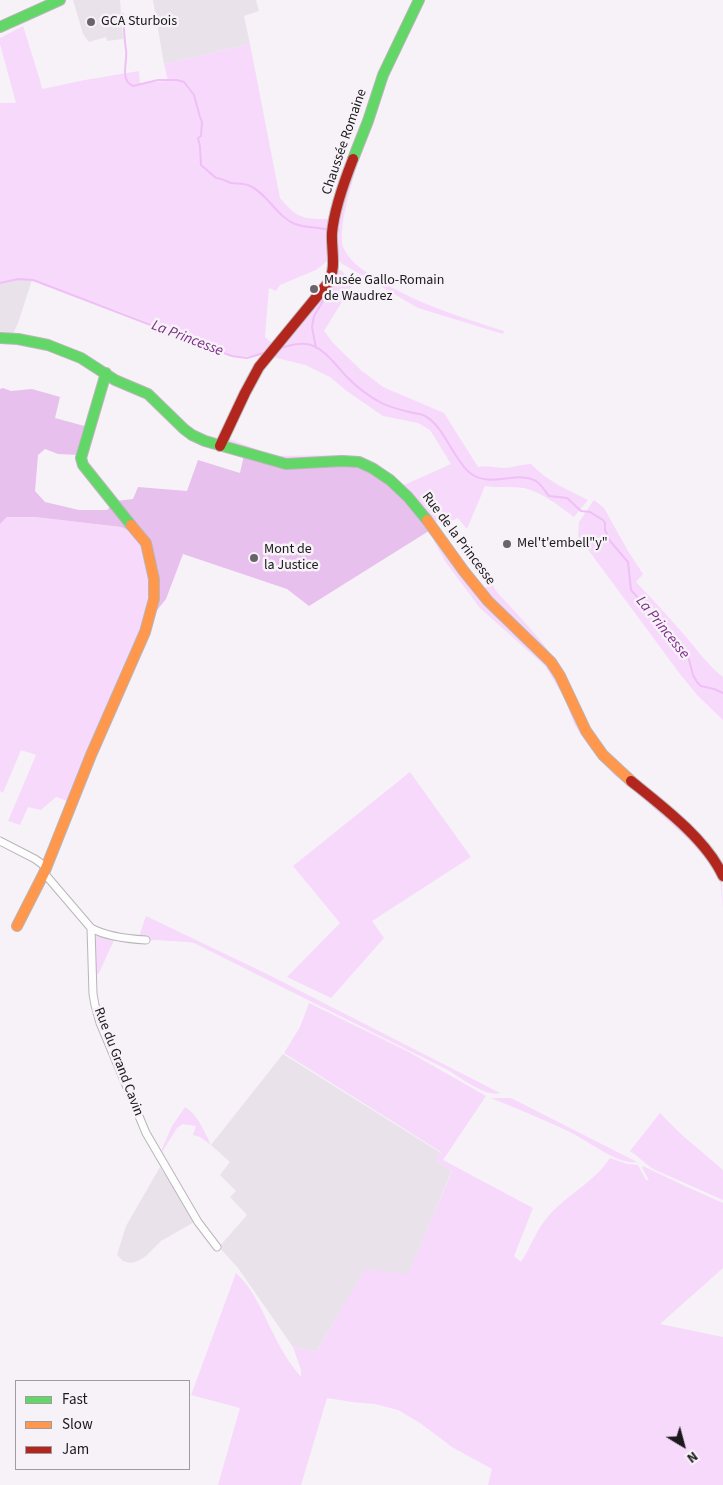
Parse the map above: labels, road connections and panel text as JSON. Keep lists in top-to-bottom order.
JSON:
{
  "streets": {
    "street": ["Chaussée Romaine", "Rue de la Princesse", "Rue du Grand Cavin"]
  },
  "crossings": [
    ["Chaussée Romaine", "Rue de la Princesse"]
  ],
  "water": ["La Princesse"],
  "places": [
    "GCA Sturbois",
    "Musée Gallo-Romain de Waudrez",
    "Mel't'embell\"y\"",
    "Mont de la Justice"
  ],
  "legend": ["Fast", "Slow", "Jam"],
  "north": "bottom right"
}
